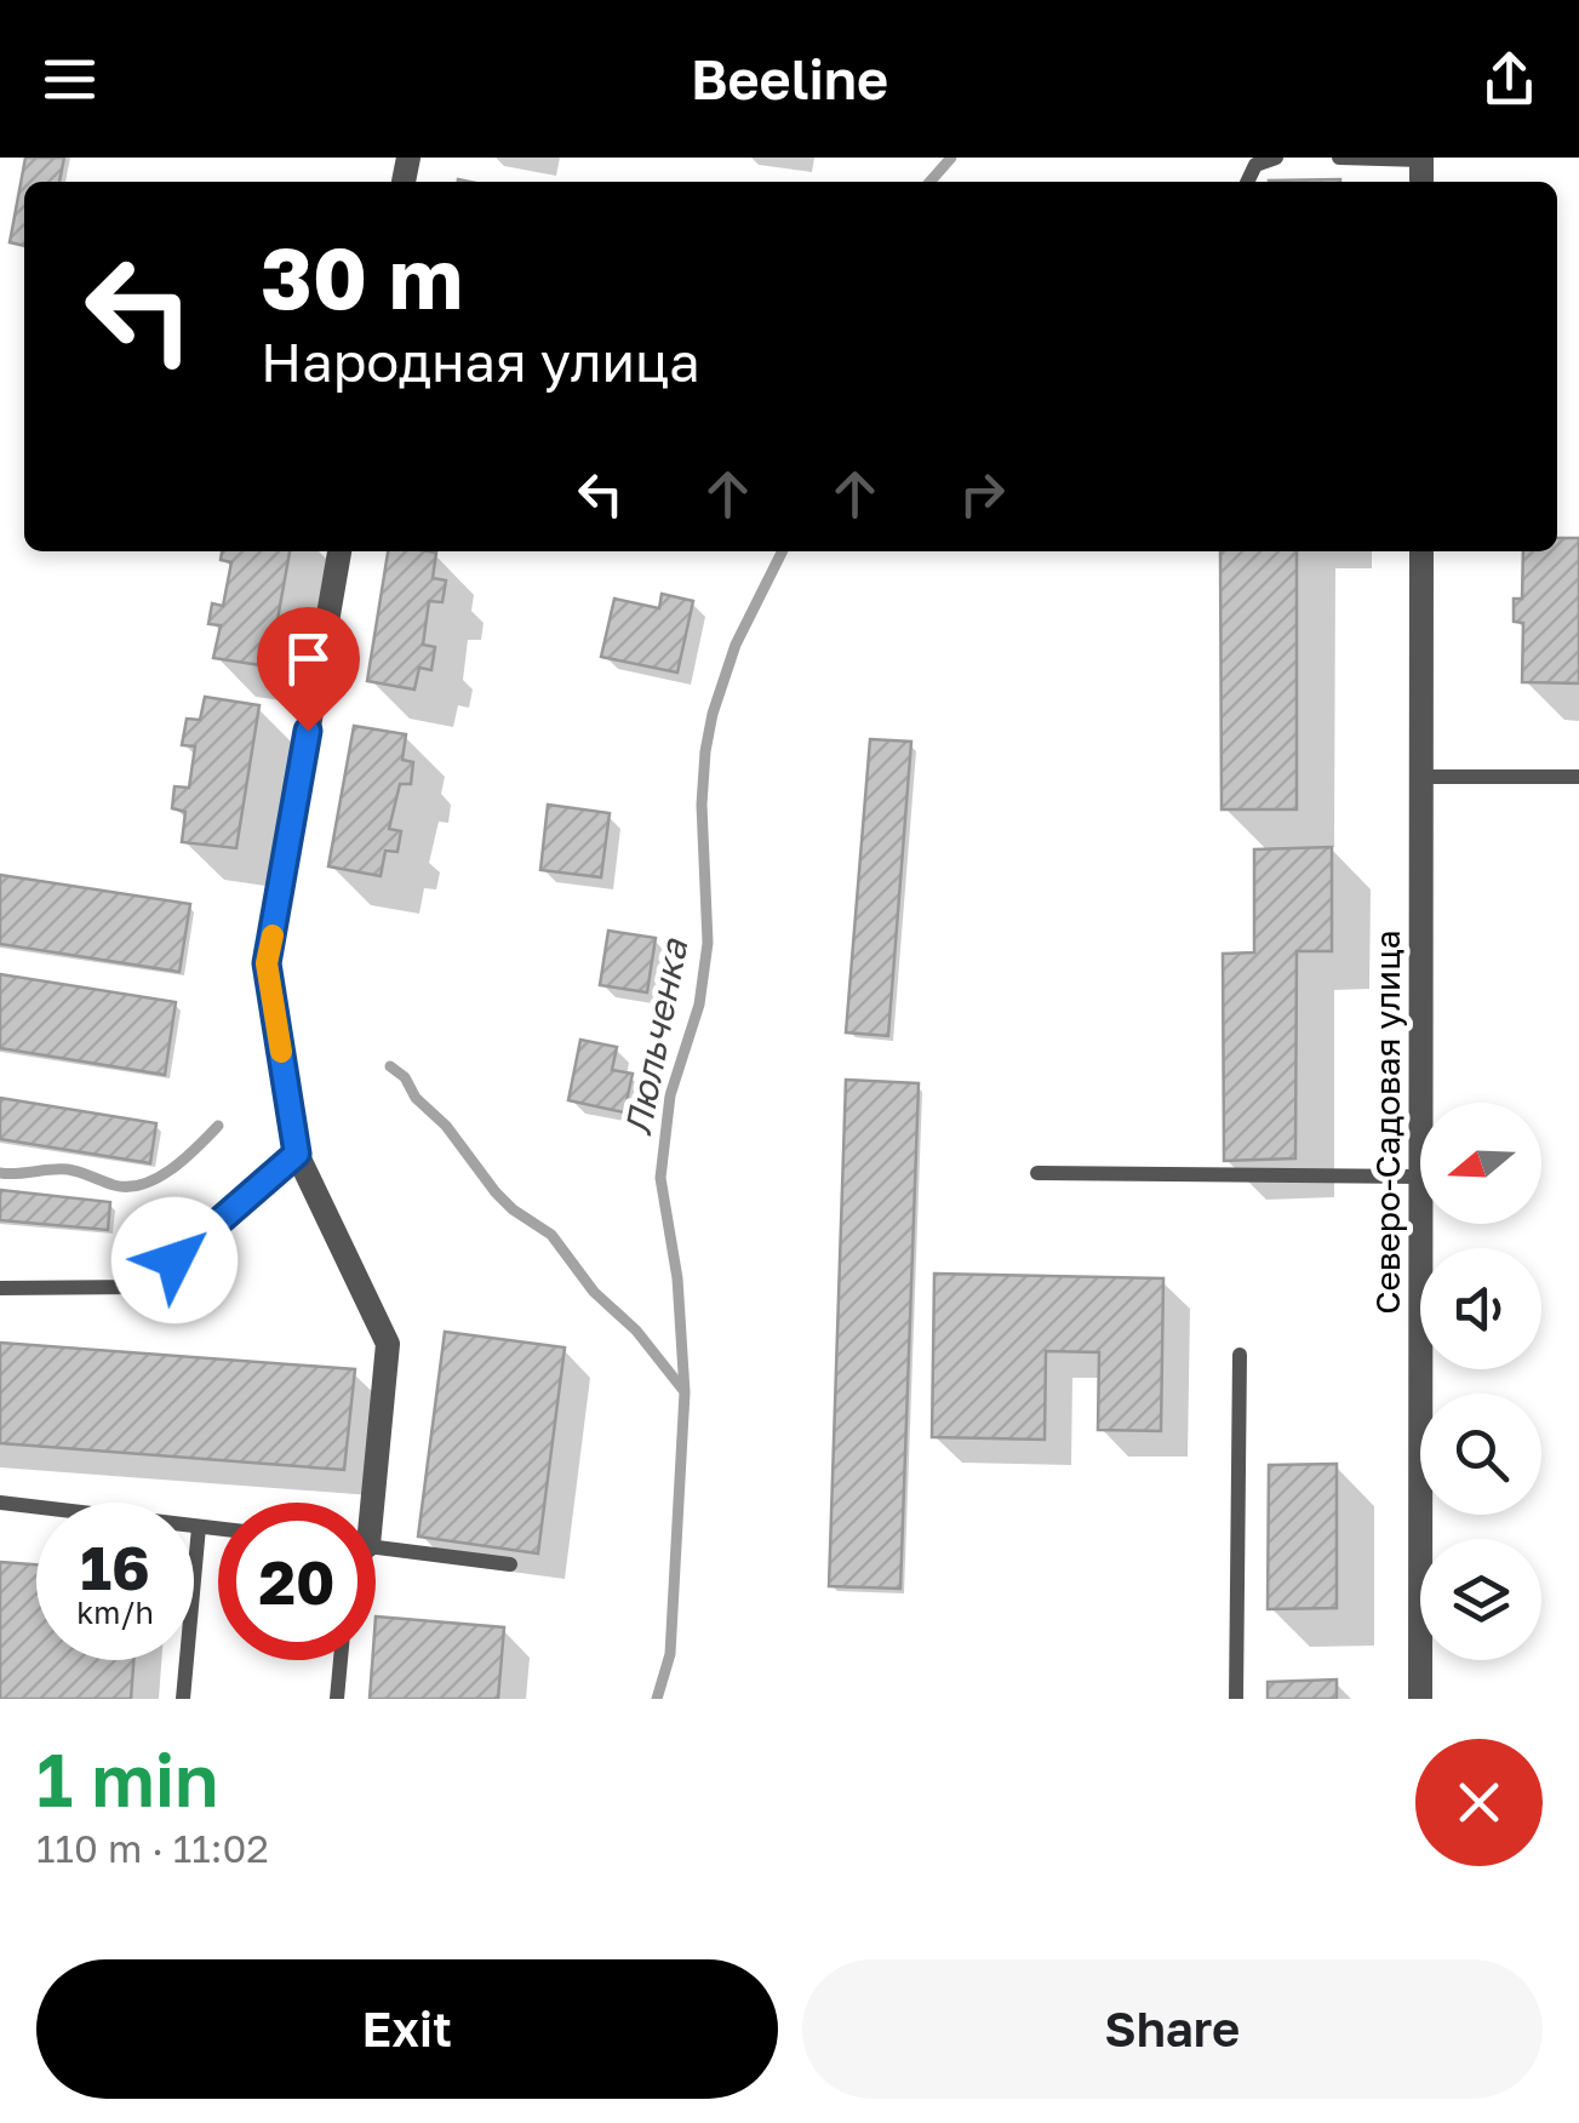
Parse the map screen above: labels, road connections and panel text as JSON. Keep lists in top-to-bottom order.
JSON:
{
  "streets": {
    "street": ["Северо-Садовая улица"]
  },
  "water": ["Люльченка"],
  "north": "left",
  "page": {
    "header": "Beeline",
    "turn": ["30 m", "Народная улица"],
    "speed": "16 km/h",
    "limit": "20",
    "heading": ["1 min", "110 m · 11:02"],
    "buttons": ["Exit", "Share"]
  }
}
